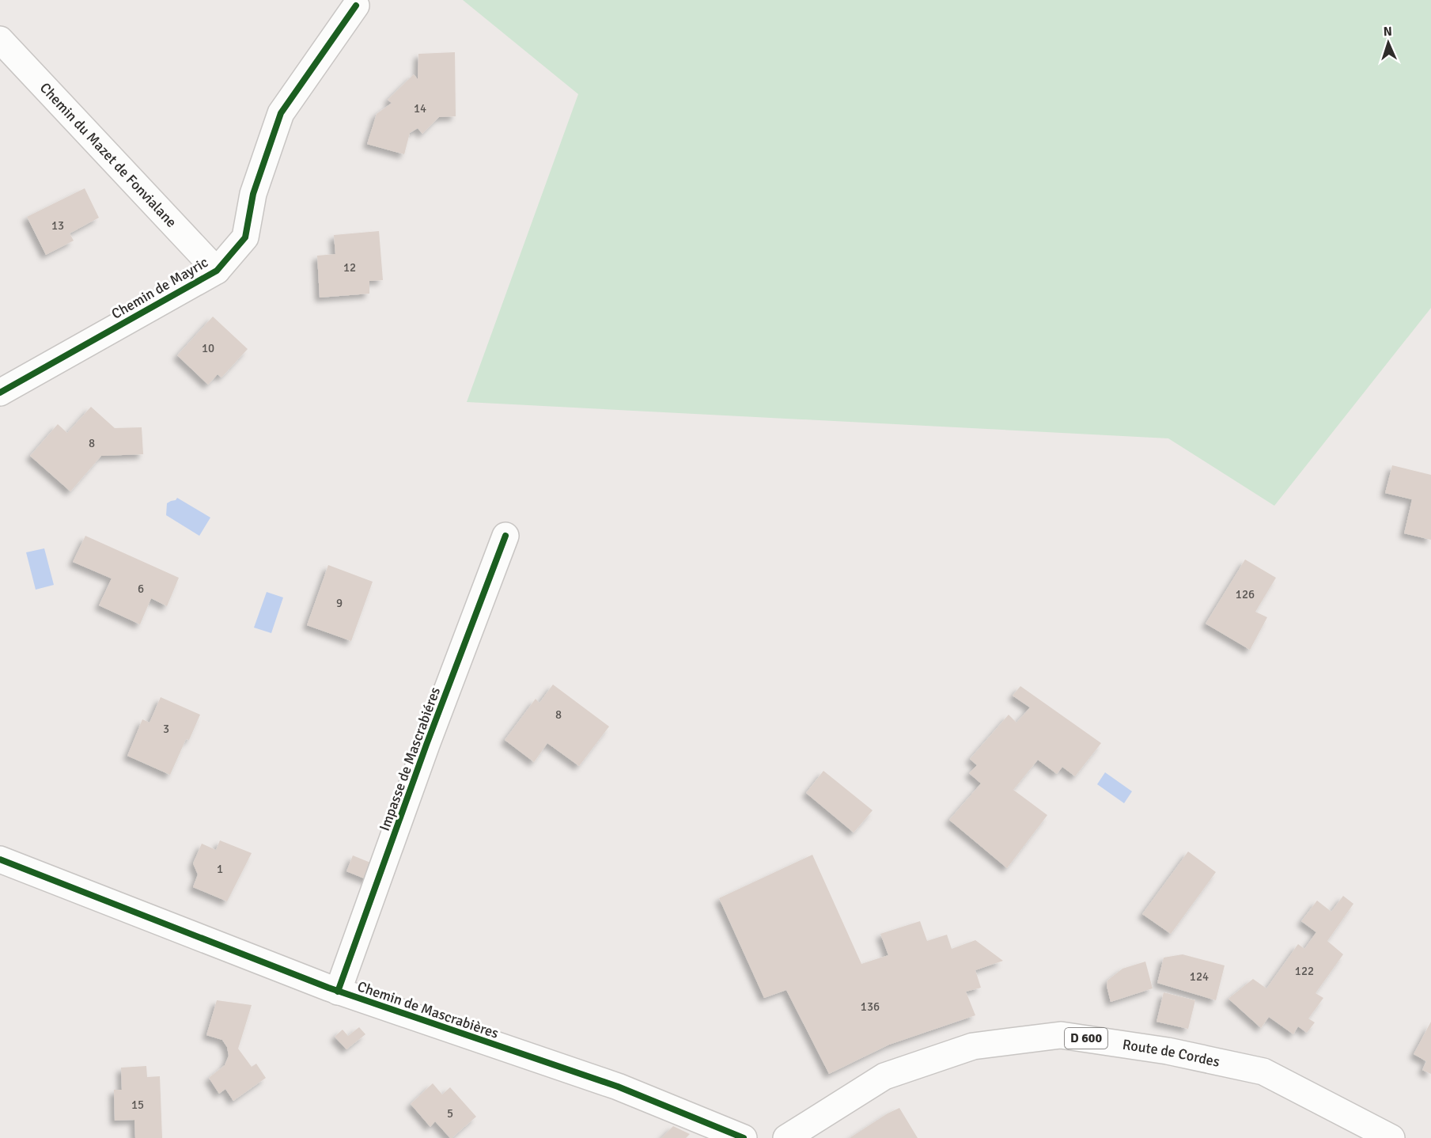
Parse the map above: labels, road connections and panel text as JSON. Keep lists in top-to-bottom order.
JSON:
{
  "streets": {
    "street": [
      "Chemin du Mazet de Fonvialane",
      "Chemin de Mayric",
      "Impasse de Mascrabiéres",
      "Chemin de Mascrabières",
      "D 600",
      "Route de Cordes"
    ]
  },
  "crossings": [
    ["Chemin du Mazet de Fonvialane", "Chemin de Mayric"],
    ["Impasse de Mascrabiéres", "Chemin de Mascrabières"]
  ],
  "house_numbers": [
    "14",
    "13",
    "12",
    "10",
    "8",
    "6",
    "126",
    "9",
    "8",
    "3",
    "1",
    "122",
    "124",
    "136",
    "15",
    "5"
  ],
  "north": "top"
}
